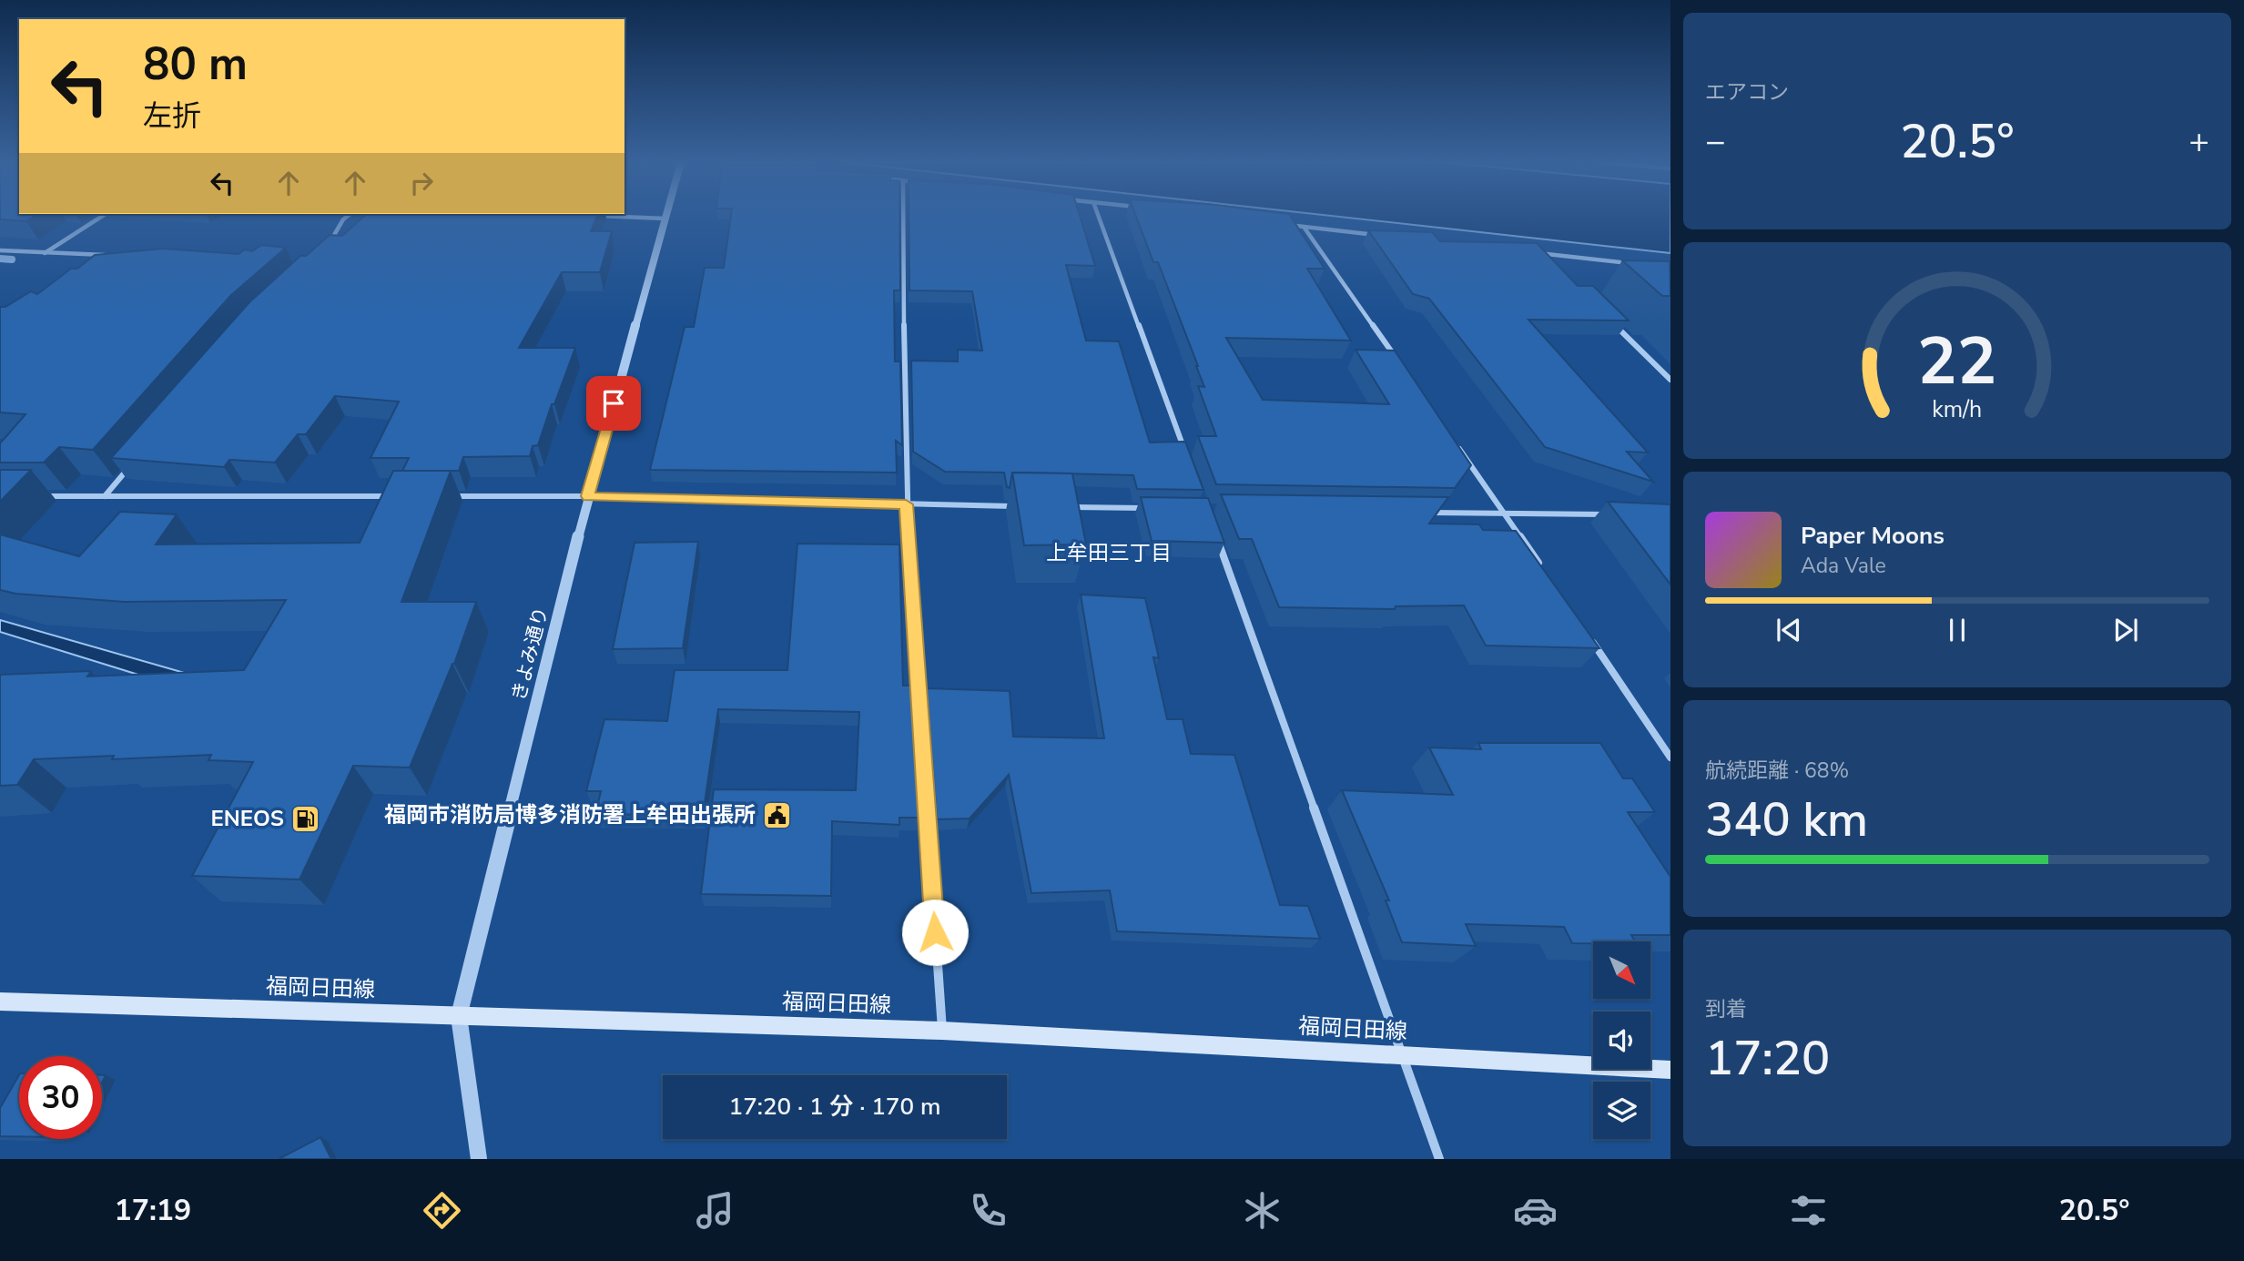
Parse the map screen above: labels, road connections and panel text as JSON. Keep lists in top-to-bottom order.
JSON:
{
  "streets": {
    "main road": ["福岡日田線"],
    "street": ["きよみ通り"]
  },
  "crossings": [
    ["きよみ通り", "福岡日田線"]
  ],
  "districts": ["上牟田三丁目"],
  "places": {
    "public building": ["福岡市消防局博多消防署上牟田出張所"],
    "fuel station": ["ENEOS"]
  },
  "north": "bottom right",
  "page": {
    "tile": [
      "エアコン",
      ["航続距離 · 68%", "340 km"],
      ["到着", "17:20"]
    ],
    "turn": ["80 m", "左折"],
    "heat": ["−", "20.5°", "+"],
    "song": ["Paper Moons", "Ada Vale"],
    "limit": "30",
    "trip": "17:20 · 1 分 · 170 m",
    "tabs": ["17:19", "20.5°"],
    "gauge": ["22", "km/h"]
  }
}
